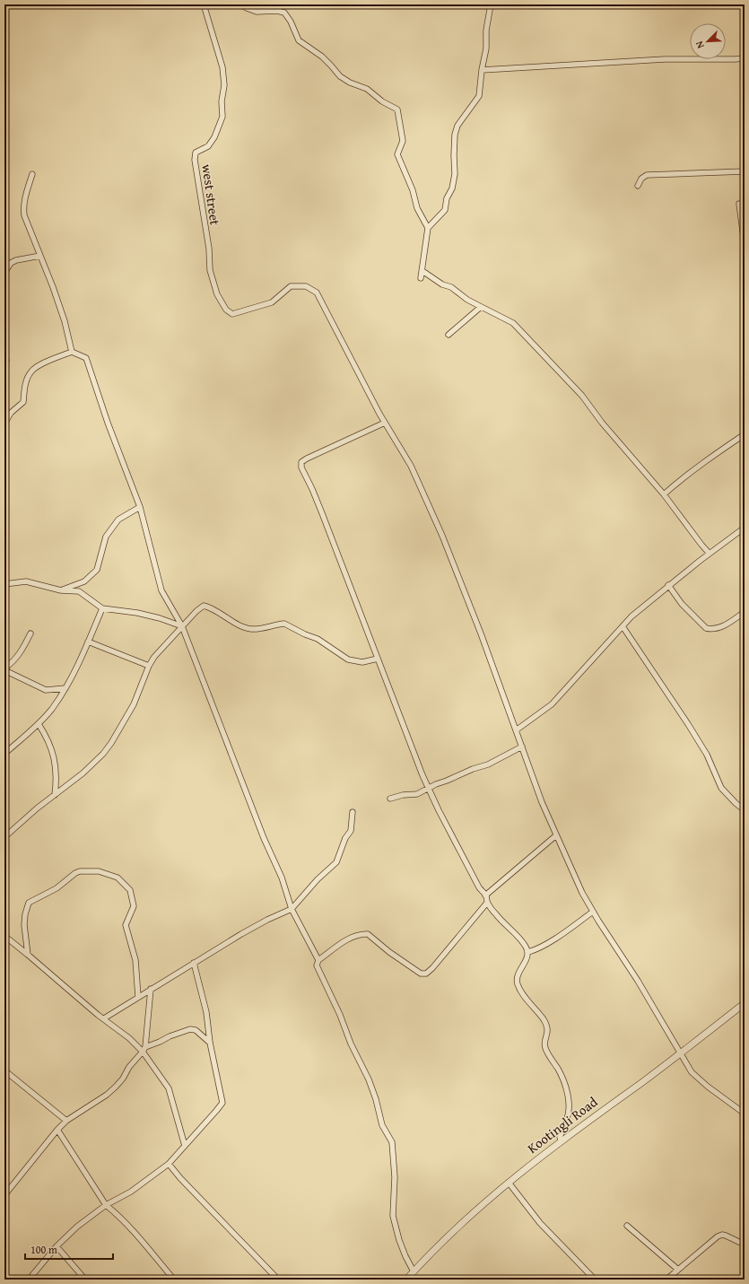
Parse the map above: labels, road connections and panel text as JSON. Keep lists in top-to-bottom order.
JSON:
{
  "streets": {
    "street": ["west street", "Kootingli Road"]
  },
  "scale_bar": "100 m",
  "north": "bottom left"
}
